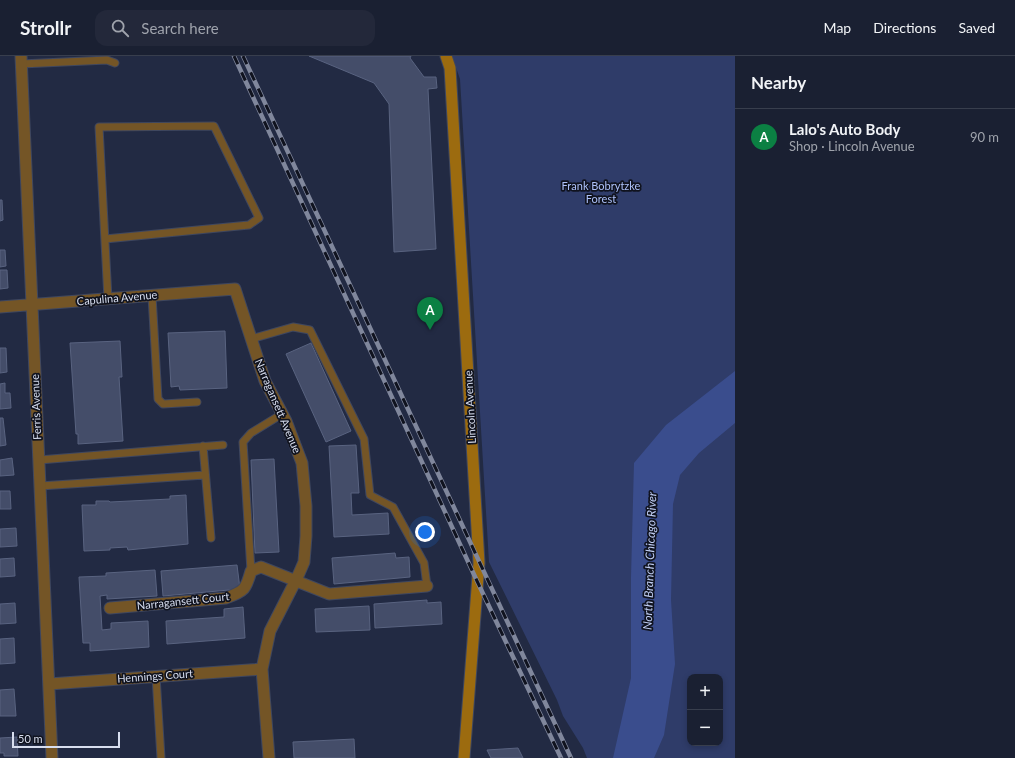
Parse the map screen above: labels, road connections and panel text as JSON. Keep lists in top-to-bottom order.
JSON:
{
  "streets": {
    "main road": ["Lincoln Avenue"],
    "street": [
      "Capulina Avenue",
      "Narragansett Avenue",
      "Ferris Avenue",
      "Narragansett Court",
      "Hennings Court"
    ]
  },
  "crossings": [
    ["Capulina Avenue", "Narragansett Avenue"],
    ["Capulina Avenue", "Ferris Avenue"],
    ["Narragansett Avenue", "Hennings Court"],
    ["Ferris Avenue", "Hennings Court"]
  ],
  "water": ["North Branch Chicago River"],
  "parks": ["Frank Bobrytzke Forest"],
  "scale_bar": "50 m",
  "page": {
    "header": "Strollr",
    "search": "Search here",
    "nav": ["Map", "Directions", "Saved"],
    "heading": "Nearby",
    "list": [
      {
        "mark": "A",
        "name": "Lalo's Auto Body",
        "note": "Shop · Lincoln Avenue",
        "value": "90 m"
      }
    ],
    "pins": "A",
    "map_buttons": ["+", "−"],
    "scale": "50 m"
  }
}
